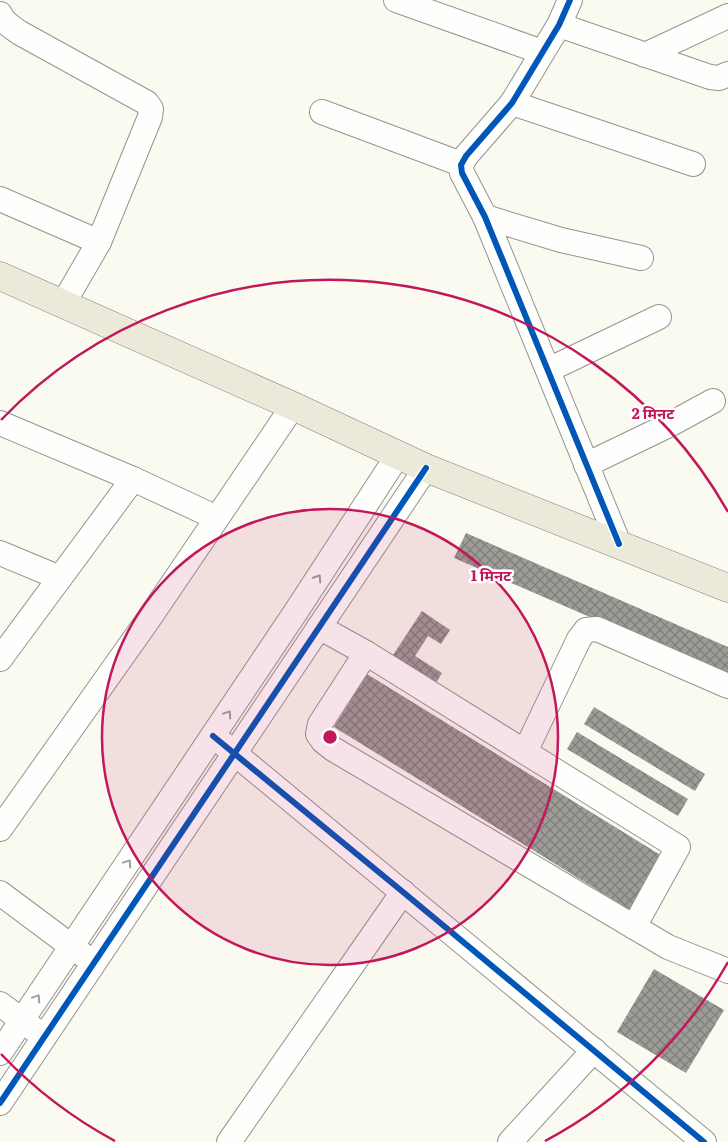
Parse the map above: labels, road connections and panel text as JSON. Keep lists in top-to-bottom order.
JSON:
{
  "rings": ["2 मिनट", "1 मिनट"]
}
